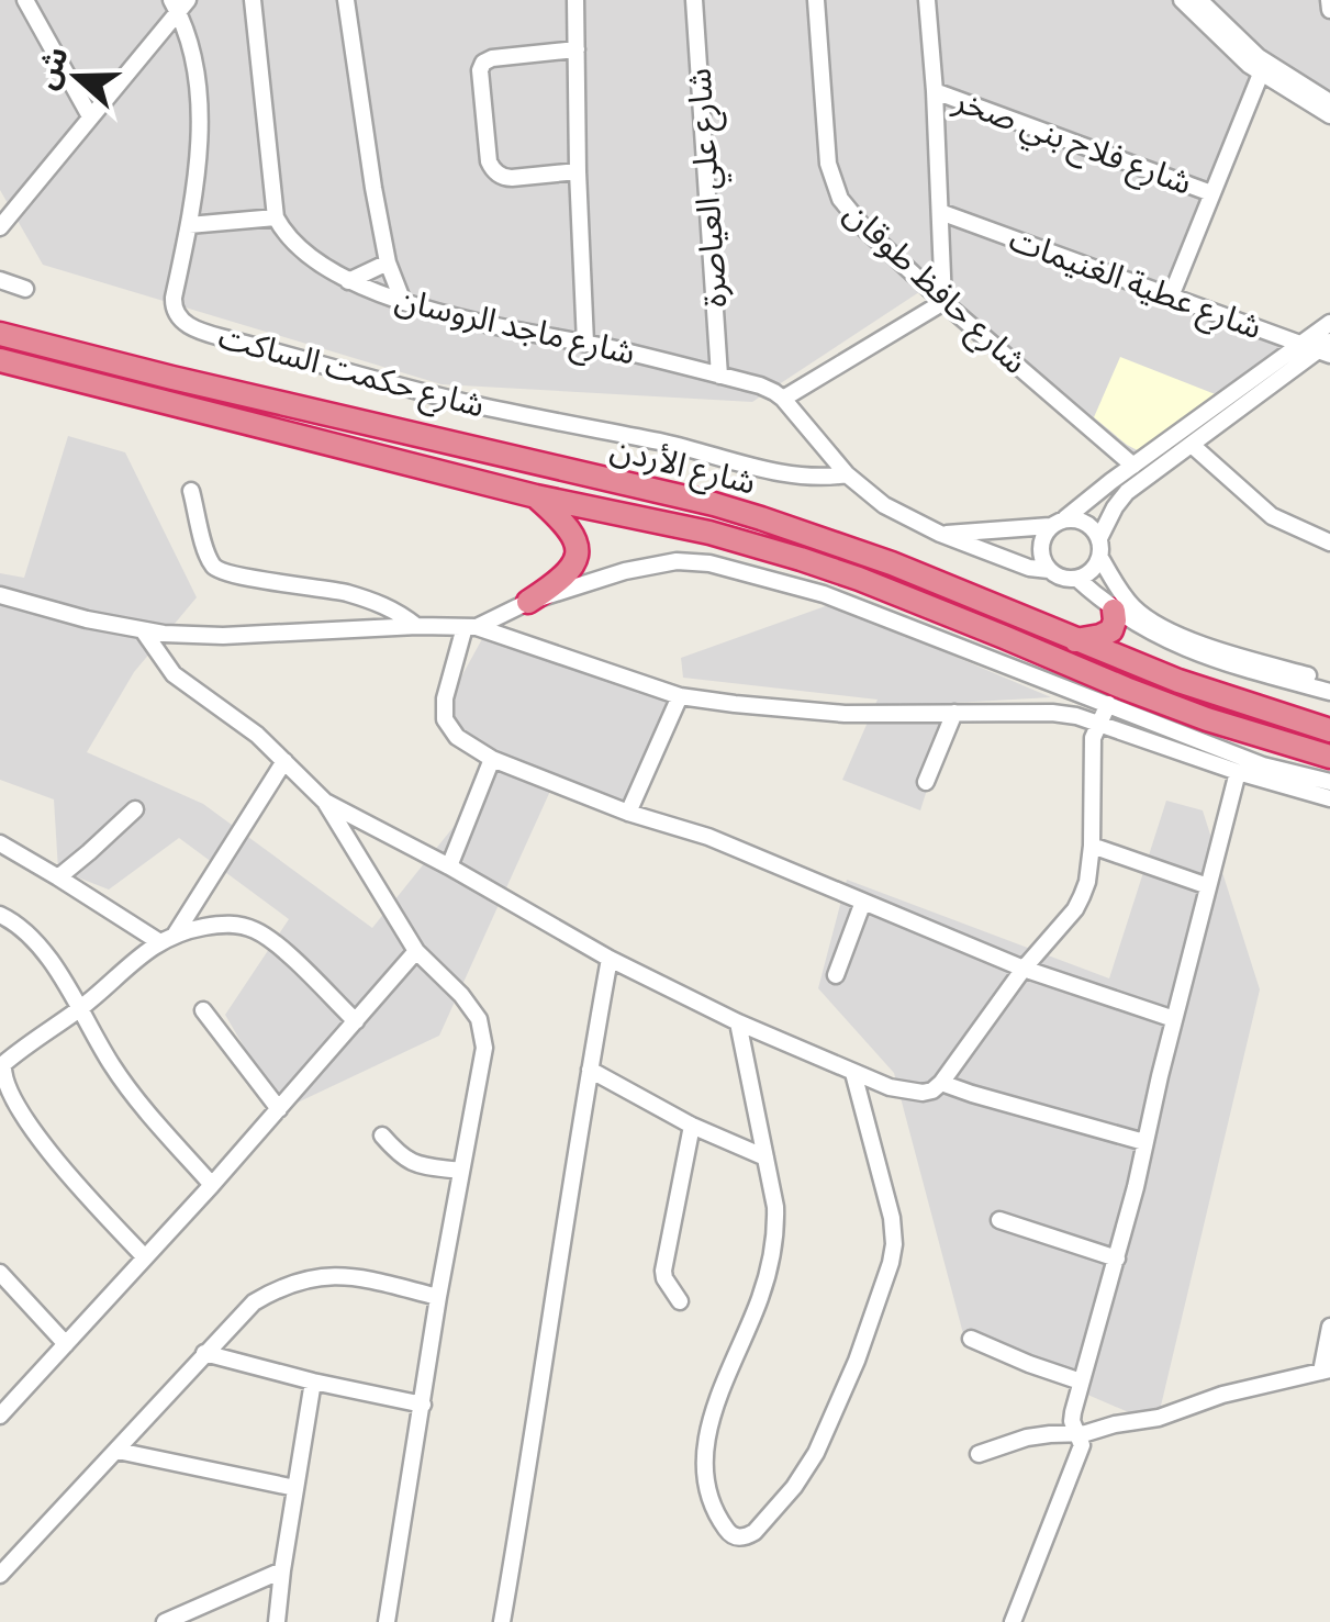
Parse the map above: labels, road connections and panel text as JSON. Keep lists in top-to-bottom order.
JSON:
{
  "streets": {
    "highway": ["شارع الأردن"],
    "street": [
      "شارع فلاح بني صخر",
      "شارع علي العياصرة",
      "شارع عطية الغنيمات",
      "شارع حافظ طوقان",
      "شارع ماجد الروسان",
      "شارع حكمت الساكت"
    ]
  },
  "crossings": [
    ["شارع علي العياصرة", "شارع ماجد الروسان"],
    ["شارع ماجد الروسان", "شارع حكمت الساكت"]
  ],
  "north": "left"
}
